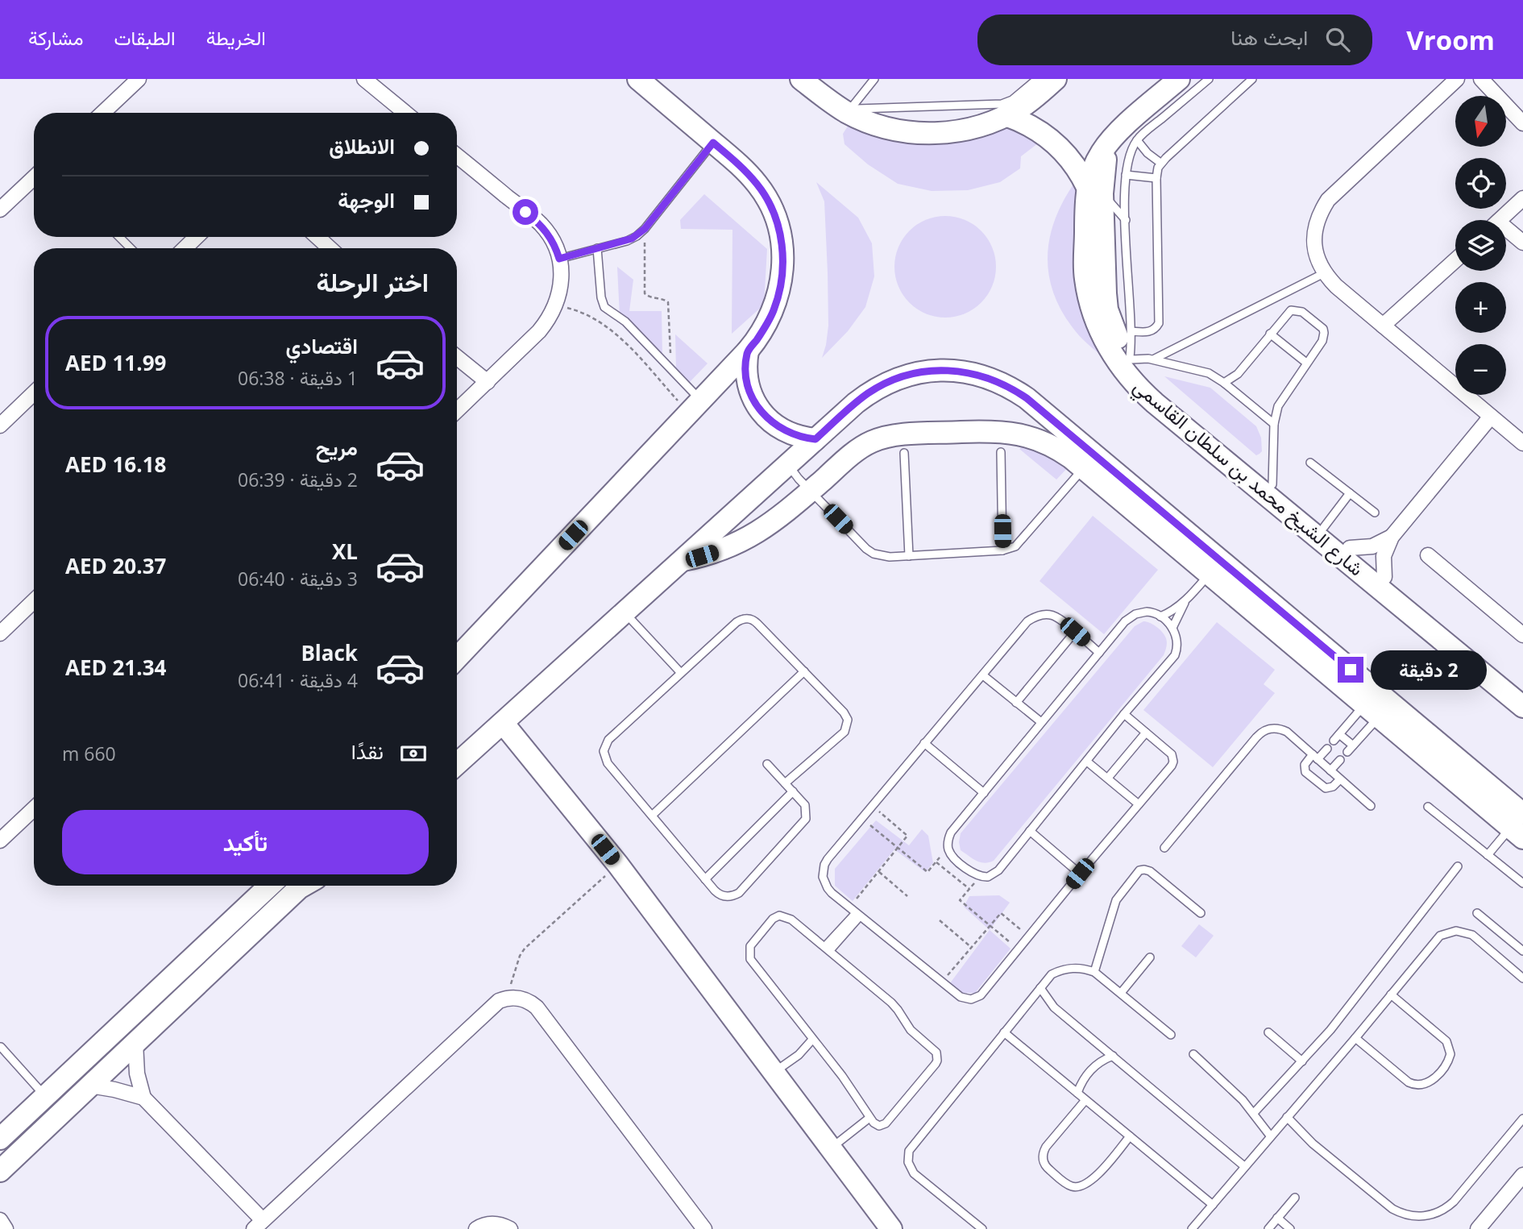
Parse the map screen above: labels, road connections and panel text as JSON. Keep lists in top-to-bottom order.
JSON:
{
  "streets": {
    "main road": ["شارع الشيخ محمد بن سلطان القاسمي"]
  },
  "north": "bottom",
  "page": {
    "header": "Vroom",
    "search": "ابحث هنا",
    "nav": ["الخريطة", "الطبقات", "مشاركة"],
    "map_buttons": ["+", "−"],
    "banner": ["الانطلاق", "الوجهة"],
    "heading": "اختر الرحلة",
    "list": [
      {
        "name": "اقتصادي",
        "note": "1 دقيقة · 06:38",
        "value": "AED 11.99"
      },
      {
        "name": "مريح",
        "note": "2 دقيقة · 06:39",
        "value": "AED 16.18"
      },
      {
        "name": "XL",
        "note": "3 دقيقة · 06:40",
        "value": "AED 20.37"
      },
      {
        "name": "Black",
        "note": "4 دقيقة · 06:41",
        "value": "AED 21.34"
      }
    ],
    "bubble": "2 دقيقة",
    "pay": ["نقدًا", "660 m"],
    "buttons": "تأكيد"
  }
}
